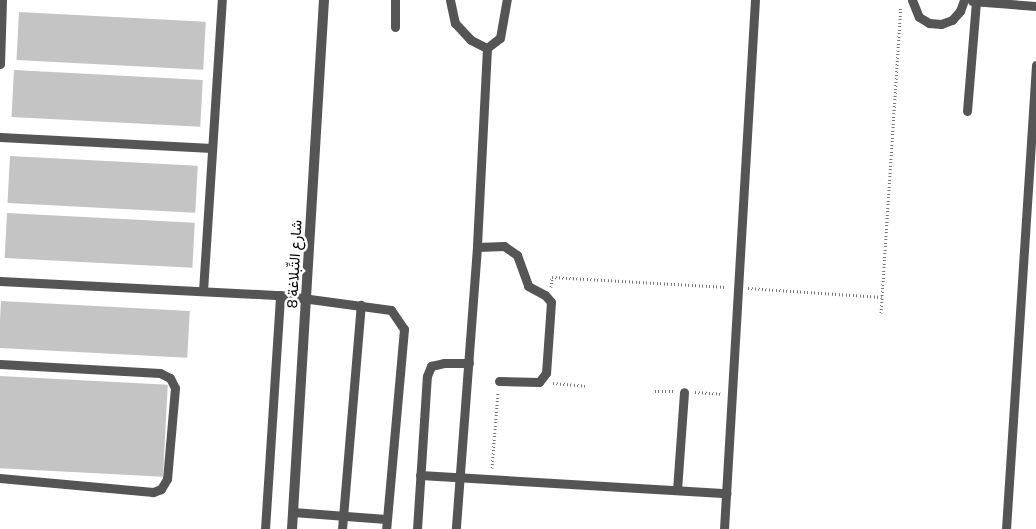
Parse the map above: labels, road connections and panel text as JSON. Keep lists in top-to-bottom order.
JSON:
{
  "streets": {
    "street": ["شارع التِّبلاغة 8"]
  }
}
